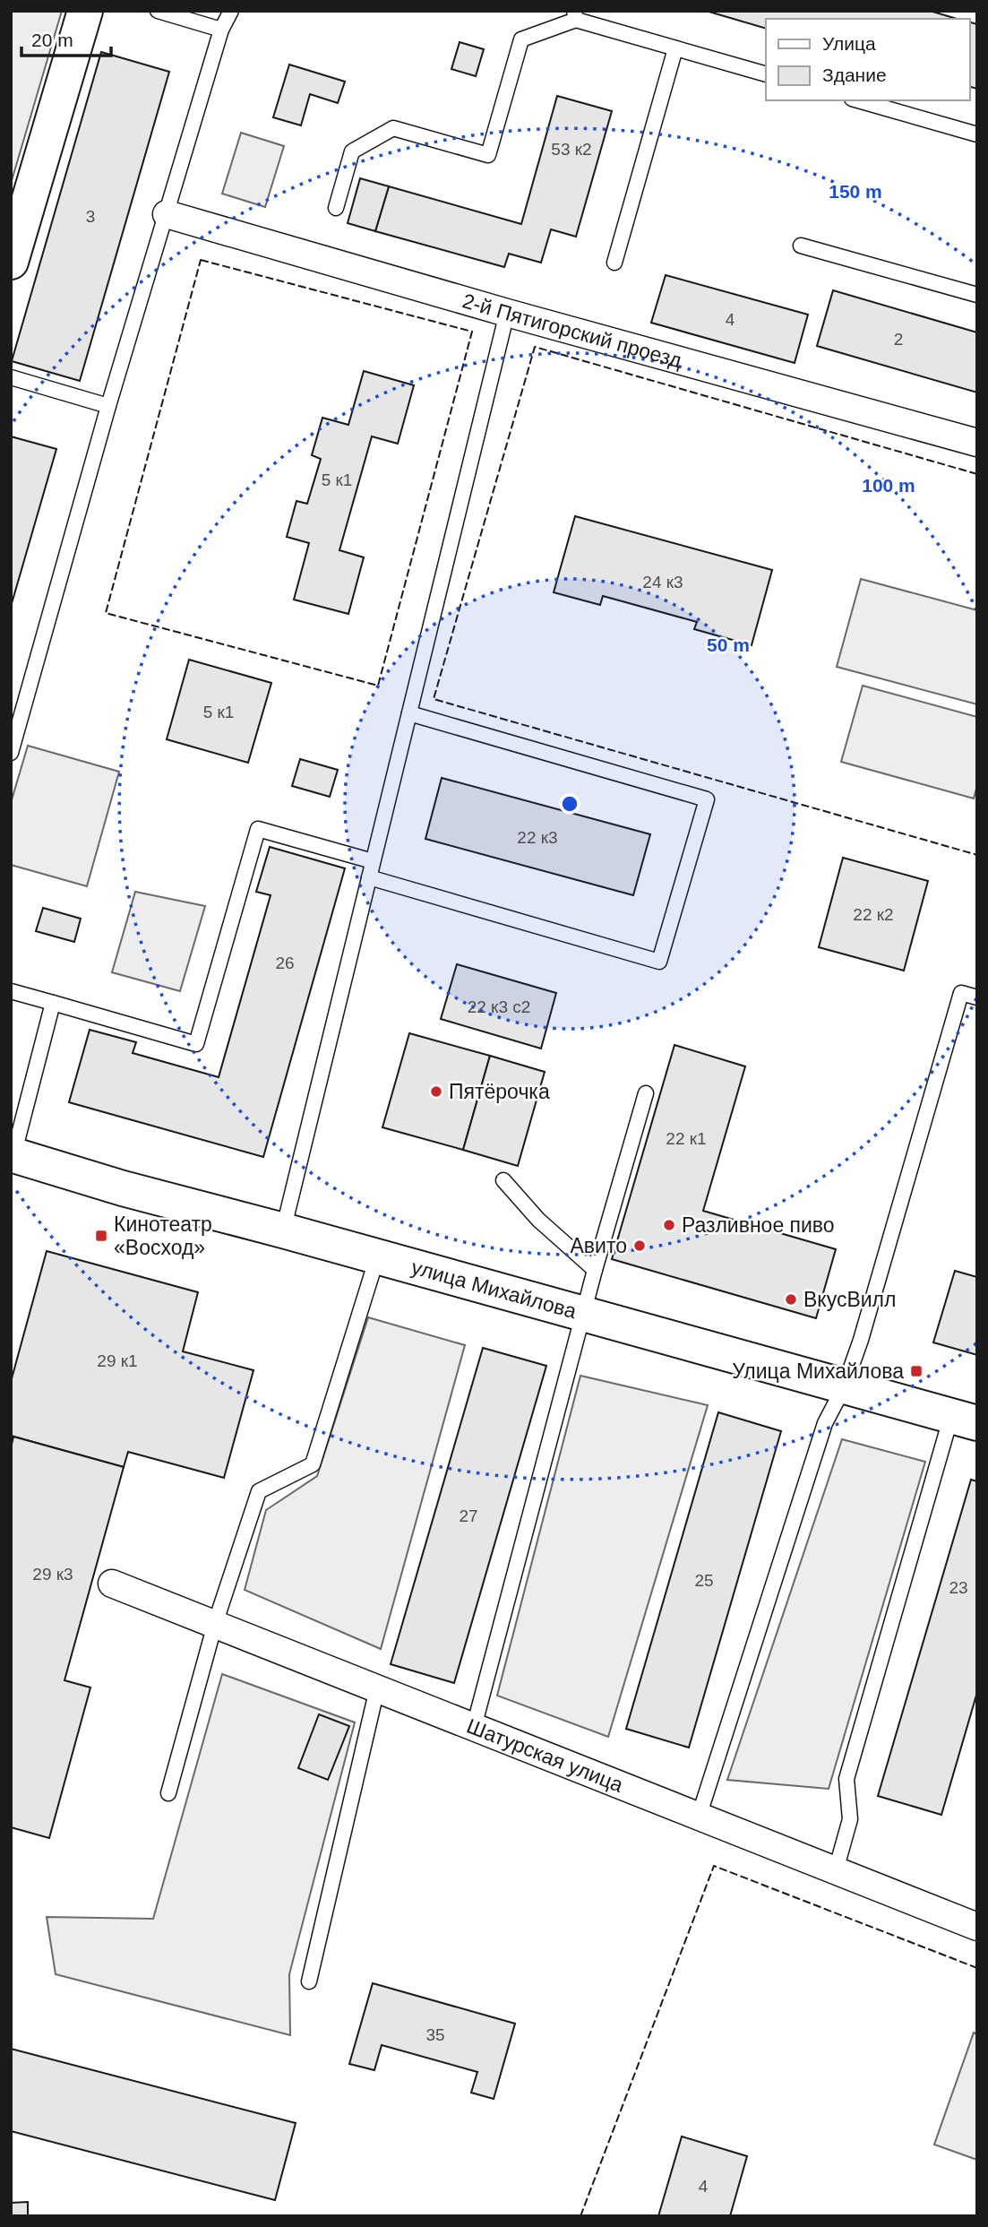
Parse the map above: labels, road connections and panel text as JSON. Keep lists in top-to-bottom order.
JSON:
{
  "streets": {
    "street": ["2-й Пятигорский проезд", "улица Михайлова", "Шатурская улица"]
  },
  "places": {
    "other": [
      "Пятёрочка",
      "Разливное пиво",
      "Авито",
      "ВкусВилл"
    ],
    "transit": ["Кинотеатр «Восход»", "Улица Михайлова"]
  },
  "house_numbers": [
    "53 к2",
    "3",
    "4",
    "2",
    "5 к1",
    "24 к3",
    "5 к1",
    "22 к3",
    "22 к2",
    "26",
    "22 к3 с2",
    "22 к1",
    "29 к1",
    "27",
    "29 к3",
    "25",
    "23",
    "35",
    "4"
  ],
  "legend": ["Улица", "Здание"],
  "scale_bar": "20 m",
  "rings": ["150 m", "100 m", "50 m"]
}
